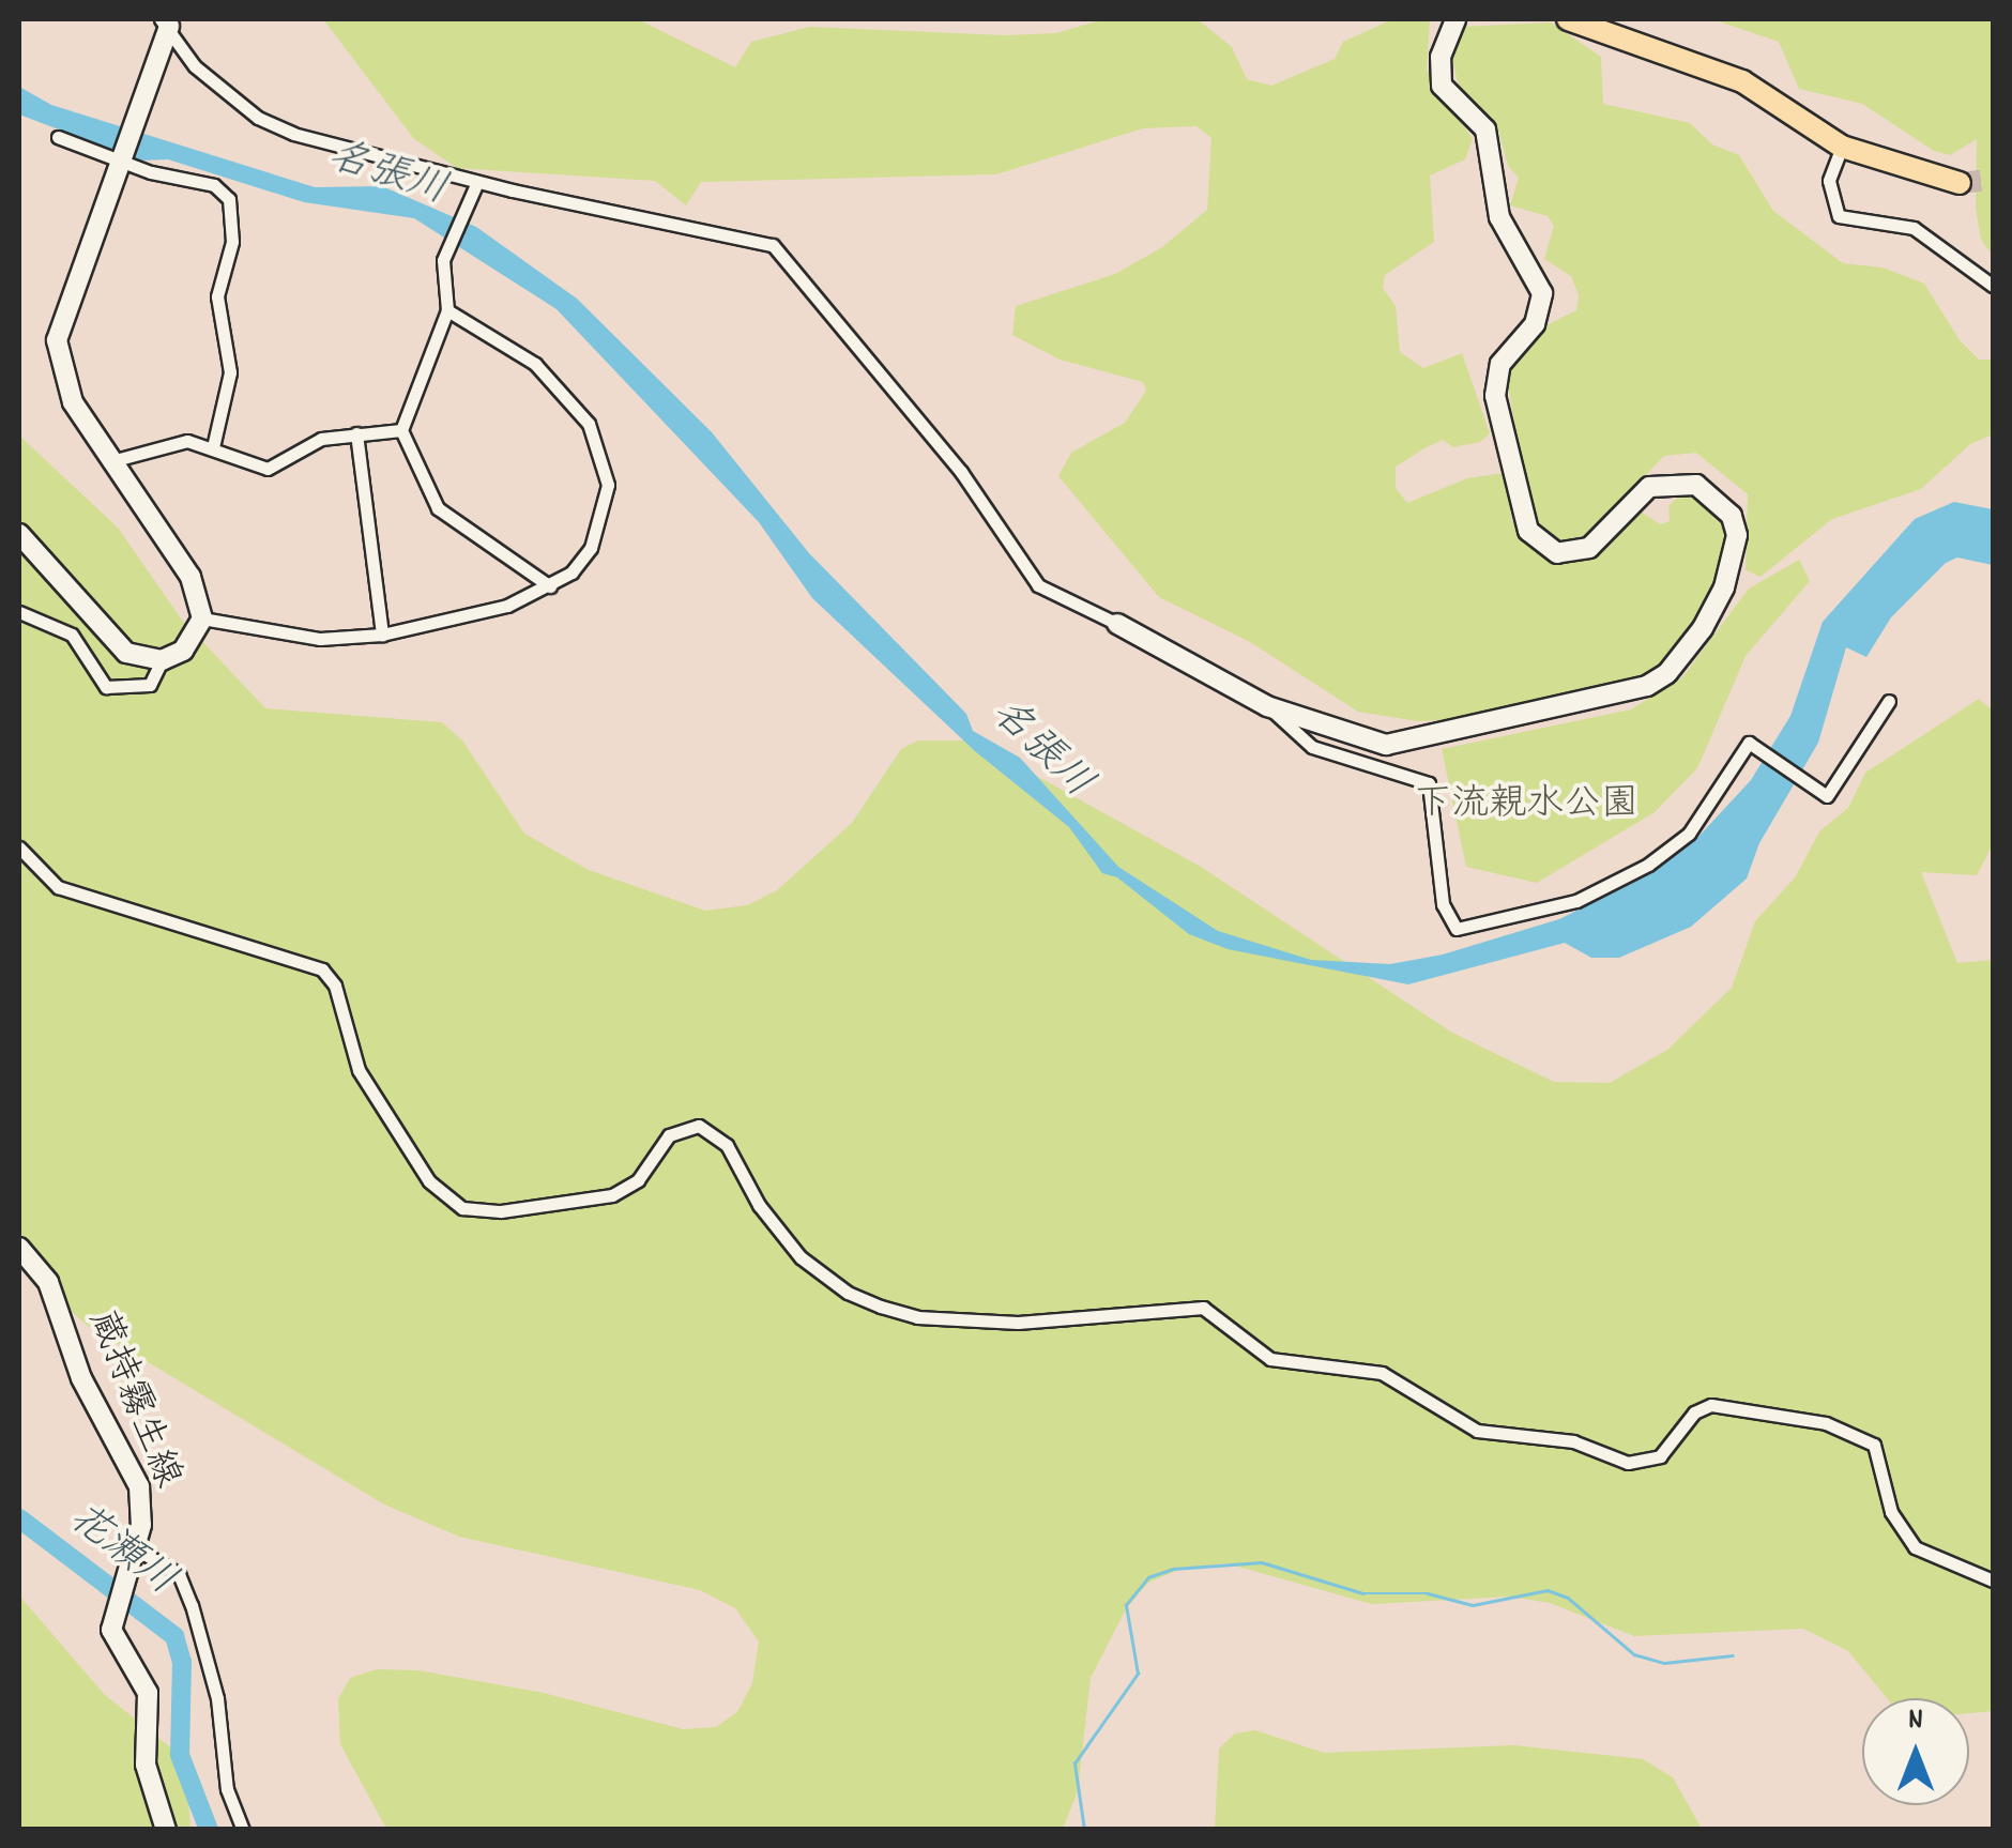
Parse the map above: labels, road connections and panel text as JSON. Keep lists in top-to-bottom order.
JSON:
{
  "streets": {
    "street": ["蔵持霧生線"]
  },
  "water": ["名張川", "花瀬川"],
  "parks": ["下流親水公園"],
  "north": "top"
}
